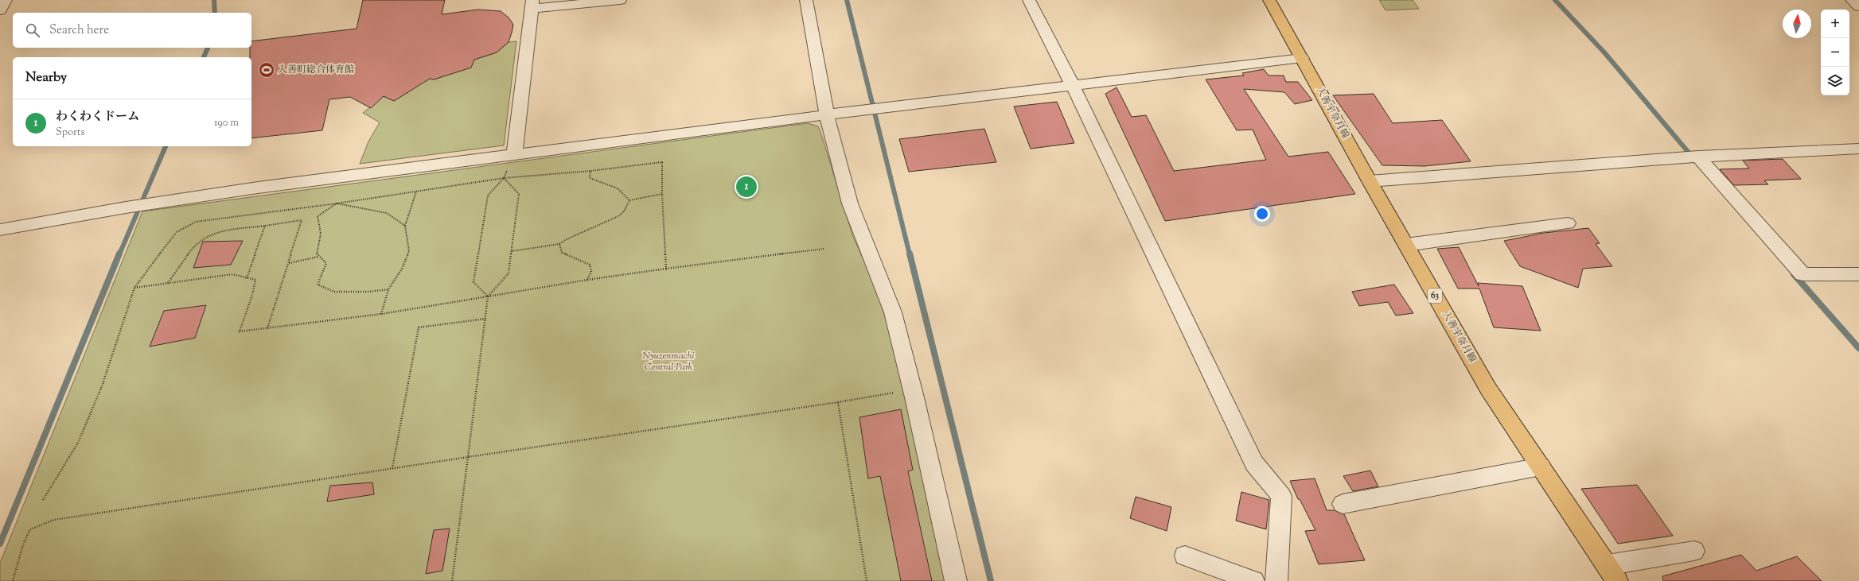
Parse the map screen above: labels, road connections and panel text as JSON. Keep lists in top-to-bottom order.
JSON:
{
  "streets": {
    "main road": ["入善宇奈月線", "63"]
  },
  "parks": ["Nyuzenmachi Central Park"],
  "places": {
    "sports": ["入善町総合体育館"]
  },
  "north": "top",
  "page": {
    "map_buttons": ["+", "−"],
    "search": "Search here",
    "heading": "Nearby",
    "list": [
      {
        "mark": "1",
        "name": "わくわくドーム",
        "note": "Sports",
        "value": "190 m"
      }
    ],
    "pins": "1"
  }
}
